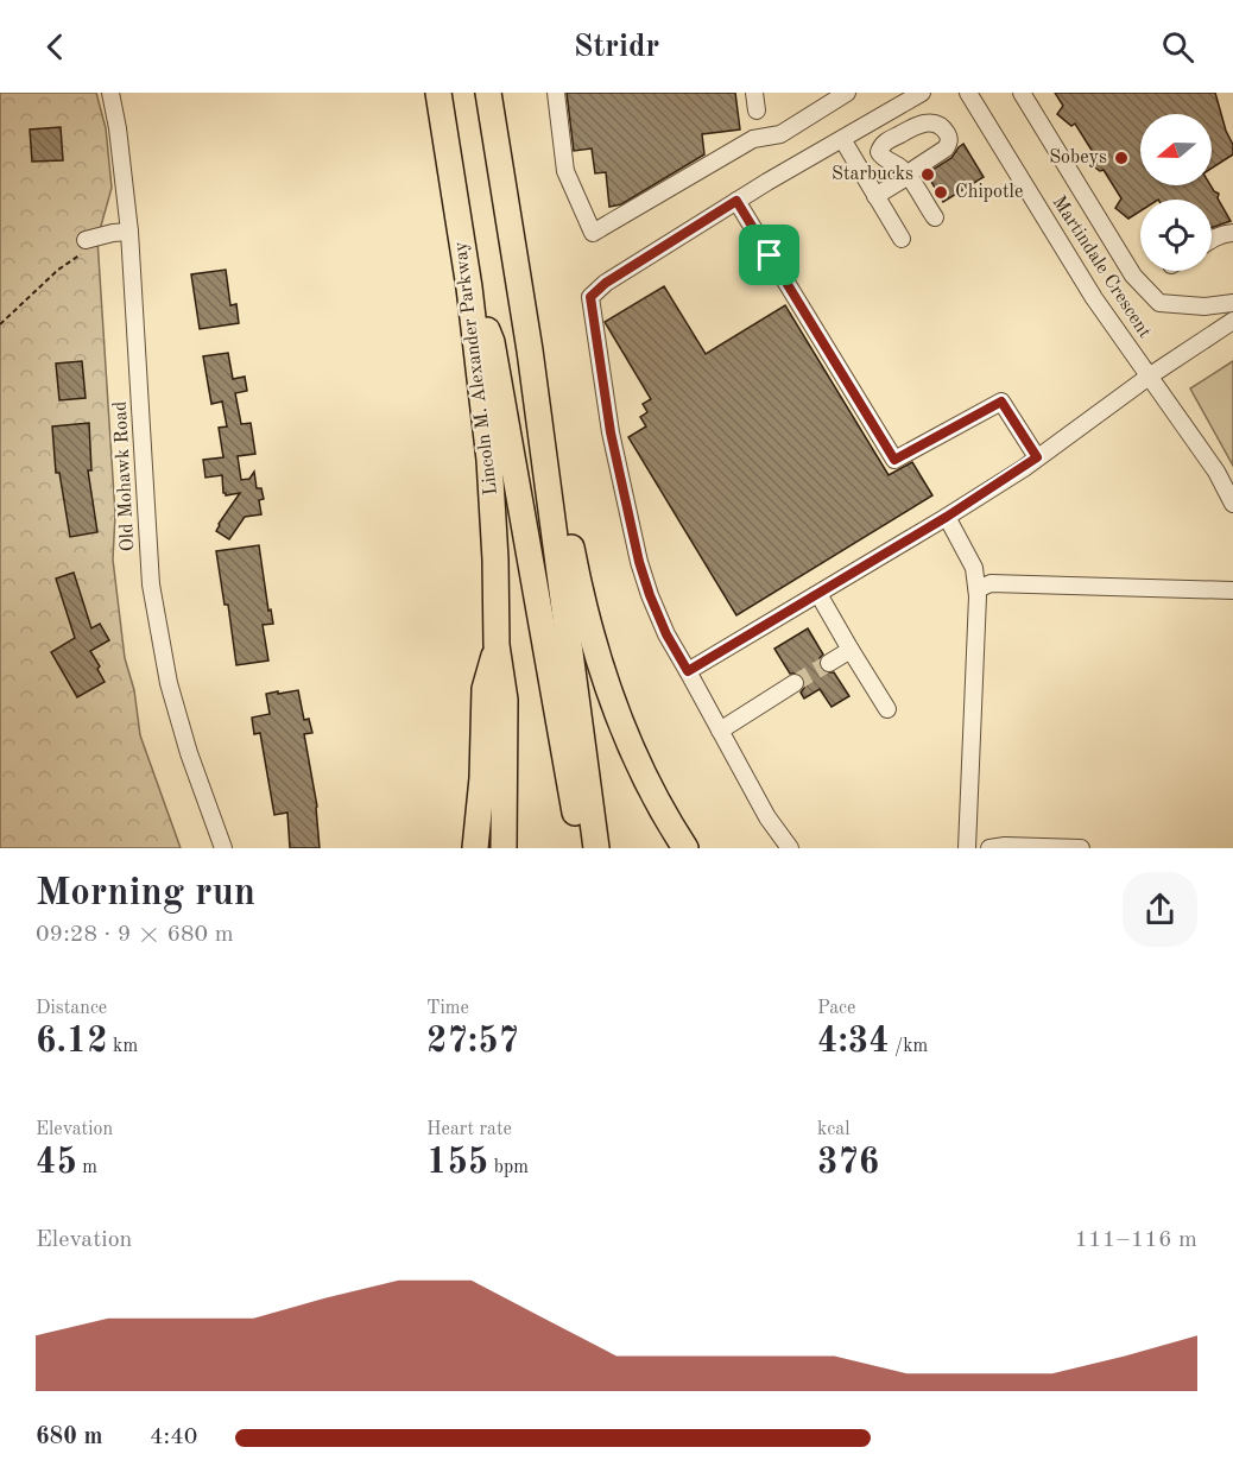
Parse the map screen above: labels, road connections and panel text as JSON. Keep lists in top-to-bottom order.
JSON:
{
  "streets": {
    "highway": ["Lincoln M. Alexander Parkway"],
    "street": ["Martindale Crescent", "Old Mohawk Road"]
  },
  "places": ["Sobeys", "Starbucks", "Chipotle"],
  "north": "left",
  "page": {
    "header": "Stridr",
    "heading": ["Morning run", "09:28 · 9 × 680 m"],
    "stats": [
      ["Distance", "6.12 km"],
      ["Time", "27:57"],
      ["Pace", "4:34 /km"],
      ["Elevation", "45 m"],
      ["Heart rate", "155 bpm"],
      ["kcal", "376"]
    ],
    "chart": ["Elevation", "111–116 m"],
    "list": [
      {
        "name": "680 m",
        "note": "4:40"
      }
    ]
  }
}
